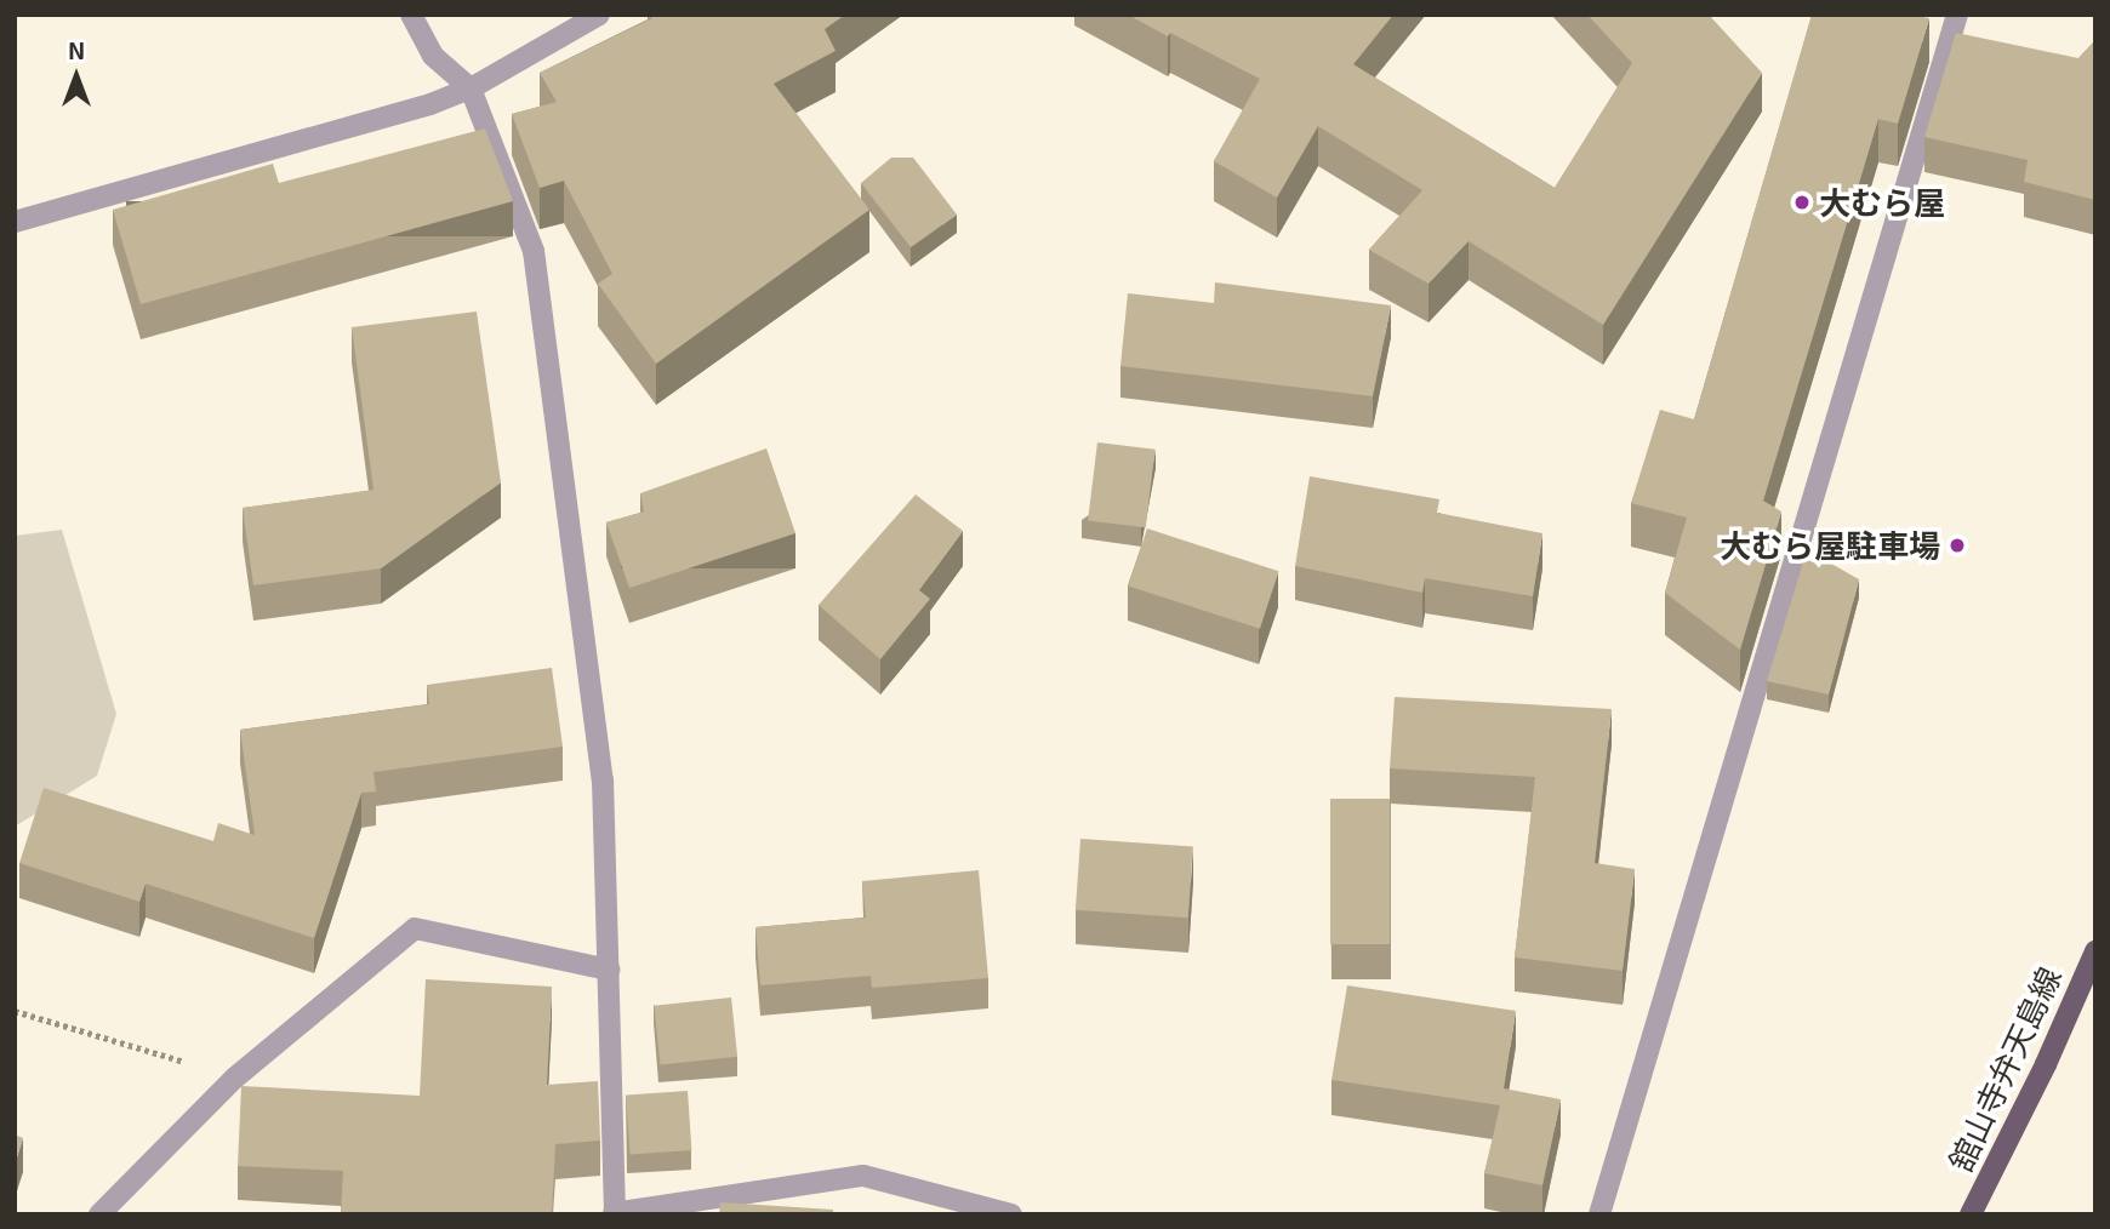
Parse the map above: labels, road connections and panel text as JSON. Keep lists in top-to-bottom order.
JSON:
{
  "streets": {
    "main road": ["舘山寺弁天島線"]
  },
  "places": ["大むら屋", "大むら屋駐車場"],
  "north": "top"
}
